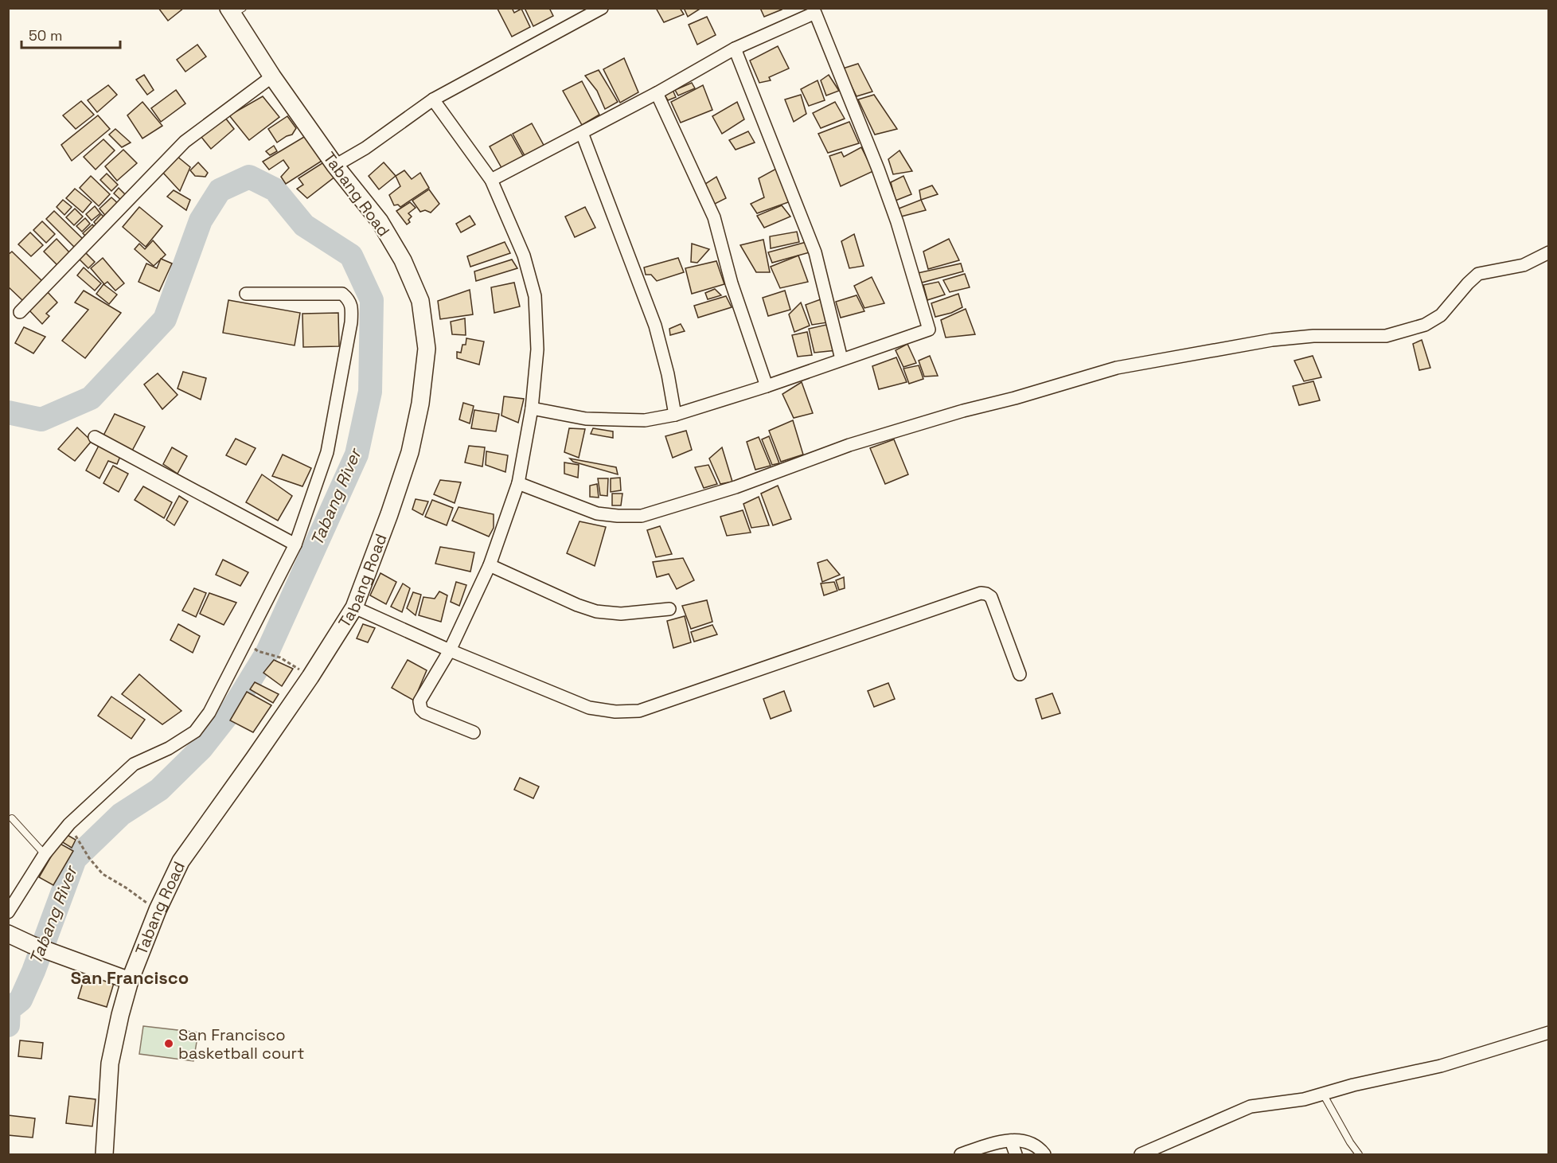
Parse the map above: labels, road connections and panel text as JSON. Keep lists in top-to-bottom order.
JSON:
{
  "streets": {
    "main road": ["Tabang Road"]
  },
  "districts": ["San Francisco"],
  "water": ["Tabang River"],
  "places": ["San Francisco basketball court"],
  "scale_bar": "50 m"
}
